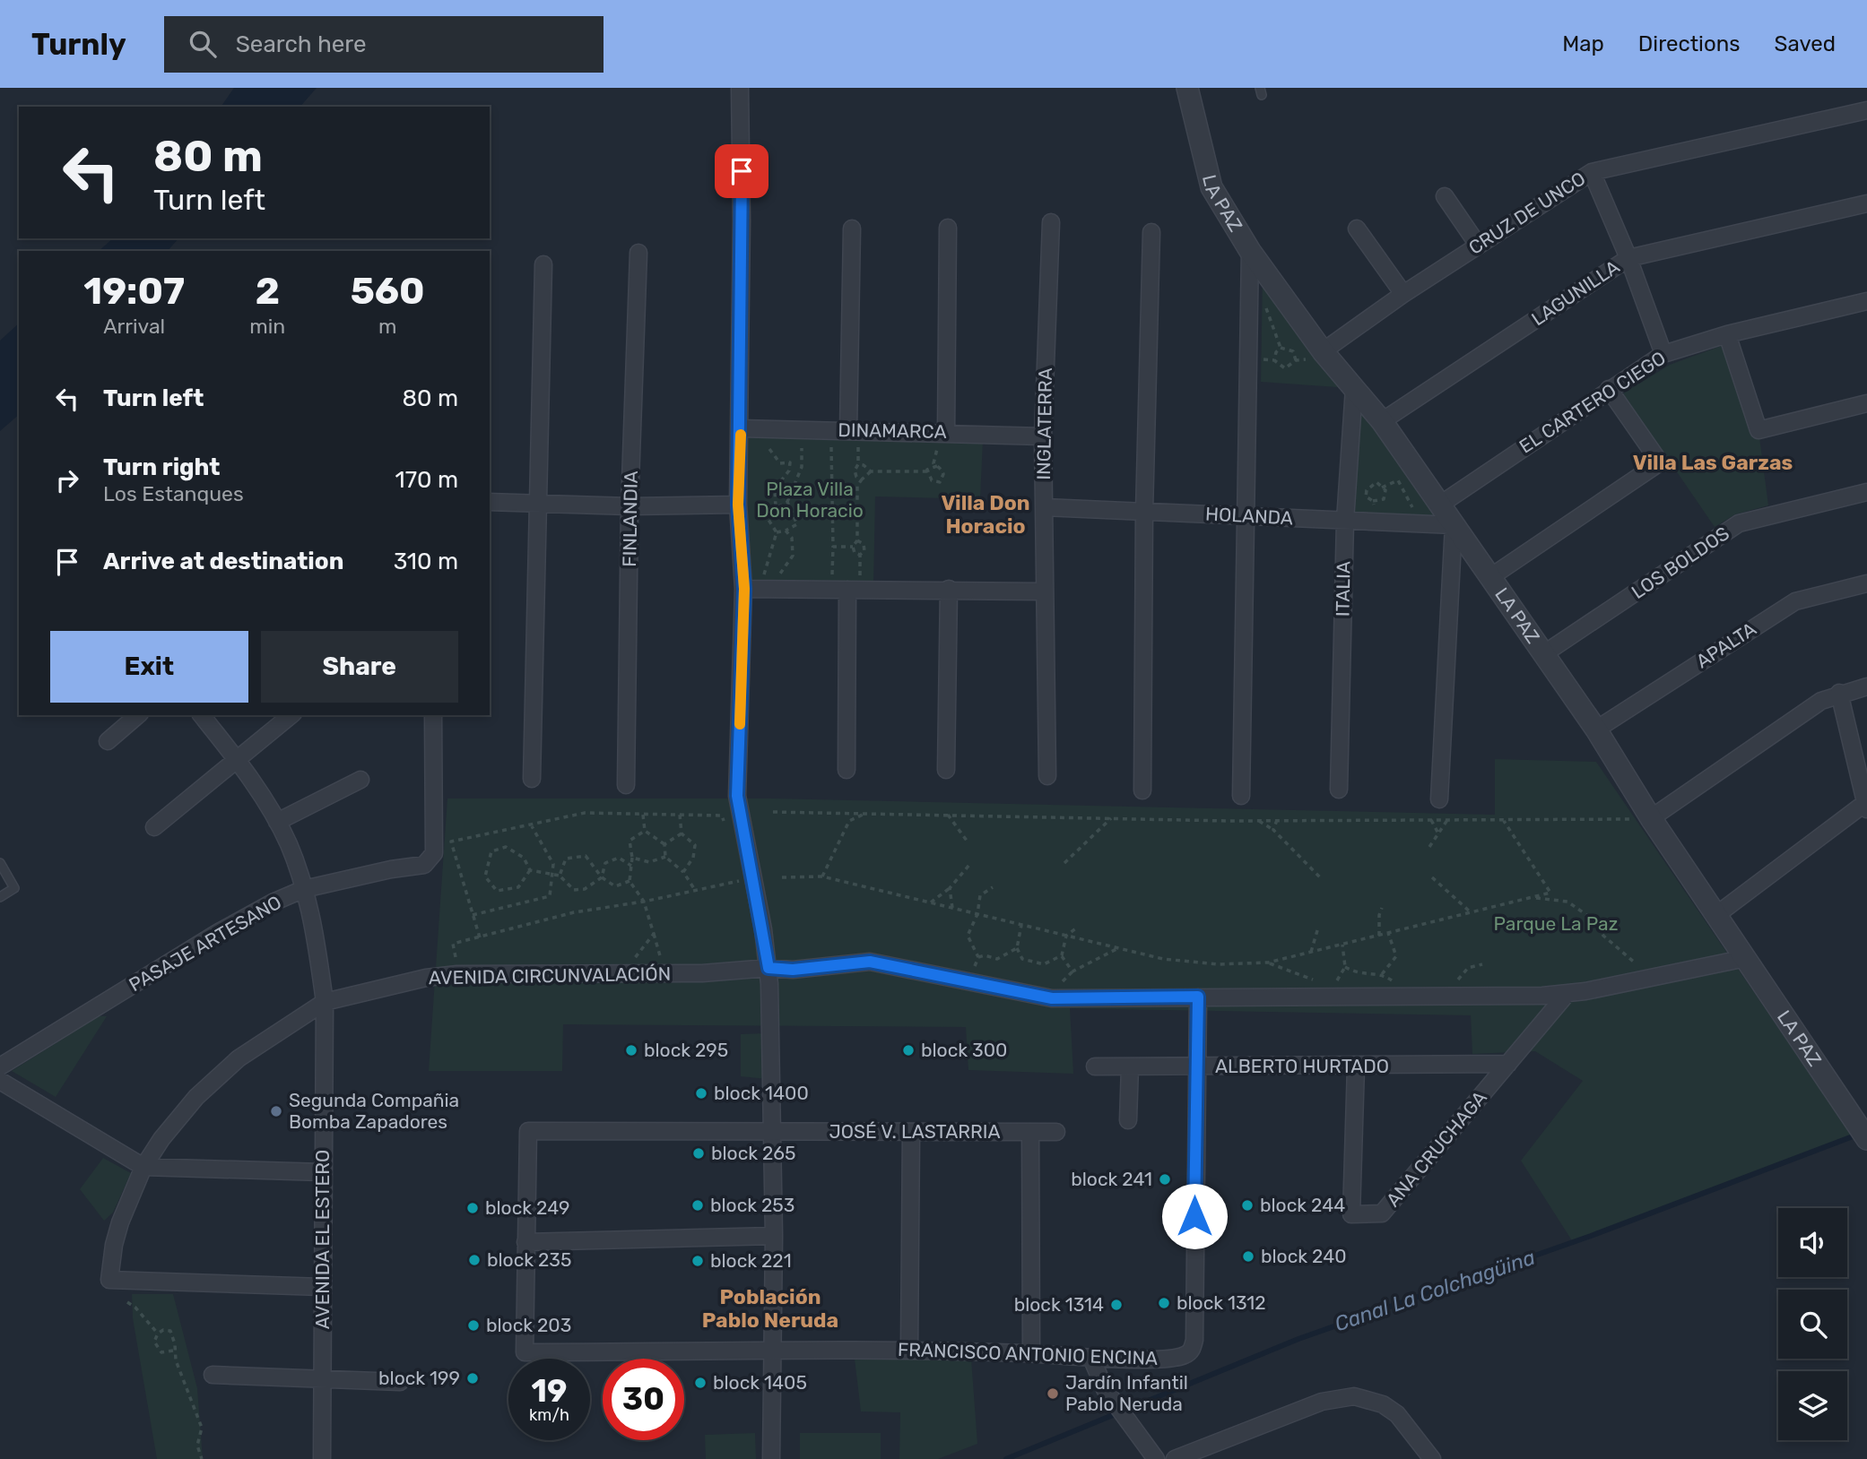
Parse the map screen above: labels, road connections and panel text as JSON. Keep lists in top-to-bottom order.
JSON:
{
  "streets": {
    "street": [
      "LA PAZ",
      "CRUZ DE UNCO",
      "LAGUNILLA",
      "EL CARTERO CIEGO",
      "INGLATERRA",
      "DINAMARCA",
      "HOLANDA",
      "FINLANDIA",
      "LOS BOLDOS",
      "ITALIA",
      "APALTA",
      "PASAJE ARTESANO",
      "AVENIDA CIRCUNVALACIÓN",
      "ALBERTO HURTADO",
      "JOSÉ V. LASTARRIA",
      "ANA CRUCHAGA",
      "AVENIDA EL ESTERO",
      "FRANCISCO ANTONIO ENCINA"
    ]
  },
  "crossings": [
    ["LA PAZ", "CRUZ DE UNCO"],
    ["LA PAZ", "LAGUNILLA"],
    ["LA PAZ", "EL CARTERO CIEGO"],
    ["LA PAZ", "HOLANDA"],
    ["LA PAZ", "LOS BOLDOS"],
    ["LA PAZ", "ITALIA"],
    ["LA PAZ", "APALTA"],
    ["LA PAZ", "AVENIDA CIRCUNVALACIÓN"],
    ["INGLATERRA", "DINAMARCA"],
    ["INGLATERRA", "HOLANDA"],
    ["HOLANDA", "ITALIA"],
    ["PASAJE ARTESANO", "AVENIDA EL ESTERO"],
    ["AVENIDA CIRCUNVALACIÓN", "AVENIDA EL ESTERO"],
    ["AVENIDA CIRCUNVALACIÓN", "FRANCISCO ANTONIO ENCINA"],
    ["ALBERTO HURTADO", "ANA CRUCHAGA"],
    ["ALBERTO HURTADO", "FRANCISCO ANTONIO ENCINA"],
    ["JOSÉ V. LASTARRIA", "FRANCISCO ANTONIO ENCINA"]
  ],
  "districts": ["Villa Las Garzas", "Villa Don Horacio", "Población Pablo Neruda"],
  "water": ["Canal La Colchagüina"],
  "parks": ["Plaza Villa Don Horacio", "Parque La Paz"],
  "places": [
    "block 295",
    "block 300",
    "block 1400",
    "Segunda Compañia Bomba Zapadores",
    "block 265",
    "block 241",
    "block 253",
    "block 244",
    "block 249",
    "block 240",
    "block 235",
    "block 221",
    "block 1312",
    "block 1314",
    "block 203",
    "block 199",
    "block 1405",
    "Jardín Infantil Pablo Neruda"
  ],
  "page": {
    "header": "Turnly",
    "search": "Search here",
    "nav": ["Map", "Directions", "Saved"],
    "turn": ["80 m", "Turn left"],
    "eta": [
      "19:07",
      "Arrival",
      "2",
      "min",
      "560",
      "m"
    ],
    "list": [
      {
        "name": "Turn left",
        "value": "80 m"
      },
      {
        "name": "Turn right",
        "note": "Los Estanques",
        "value": "170 m"
      },
      {
        "name": "Arrive at destination",
        "value": "310 m"
      }
    ],
    "buttons": ["Exit", "Share"],
    "speed": "19 km/h",
    "limit": "30"
  }
}
